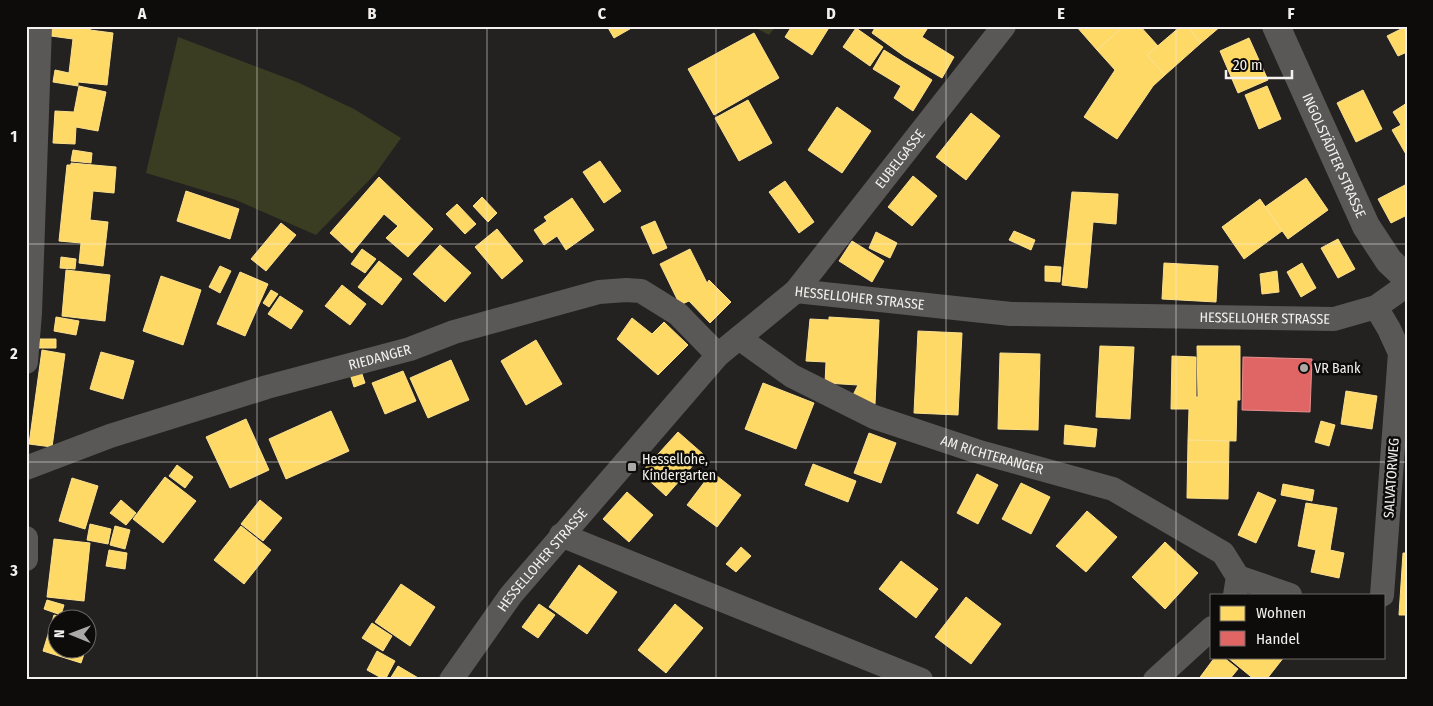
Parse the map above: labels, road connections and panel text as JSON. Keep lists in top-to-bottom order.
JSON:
{
  "streets": {
    "main road": ["INGOLSTÄDTER STRASSE"],
    "street": [
      "EUBELGASSE",
      "HESSELLOHER STRASSE",
      "RIEDANGER",
      "AM RICHTERANGER",
      "SALVATORWEG"
    ]
  },
  "crossings": [
    ["EUBELGASSE", "HESSELLOHER STRASSE"],
    ["HESSELLOHER STRASSE", "RIEDANGER"],
    ["HESSELLOHER STRASSE", "AM RICHTERANGER"],
    ["HESSELLOHER STRASSE", "SALVATORWEG"]
  ],
  "places": {
    "other": ["VR Bank"],
    "transit": ["Hessellohe, Kindergarten"]
  },
  "legend": ["Wohnen", "Handel"],
  "scale_bar": "20 m",
  "north": "left",
  "grid": {
    "columns": [
      "A",
      "B",
      "C",
      "D",
      "E",
      "F"
    ],
    "rows": ["1", "2", "3"]
  }
}
